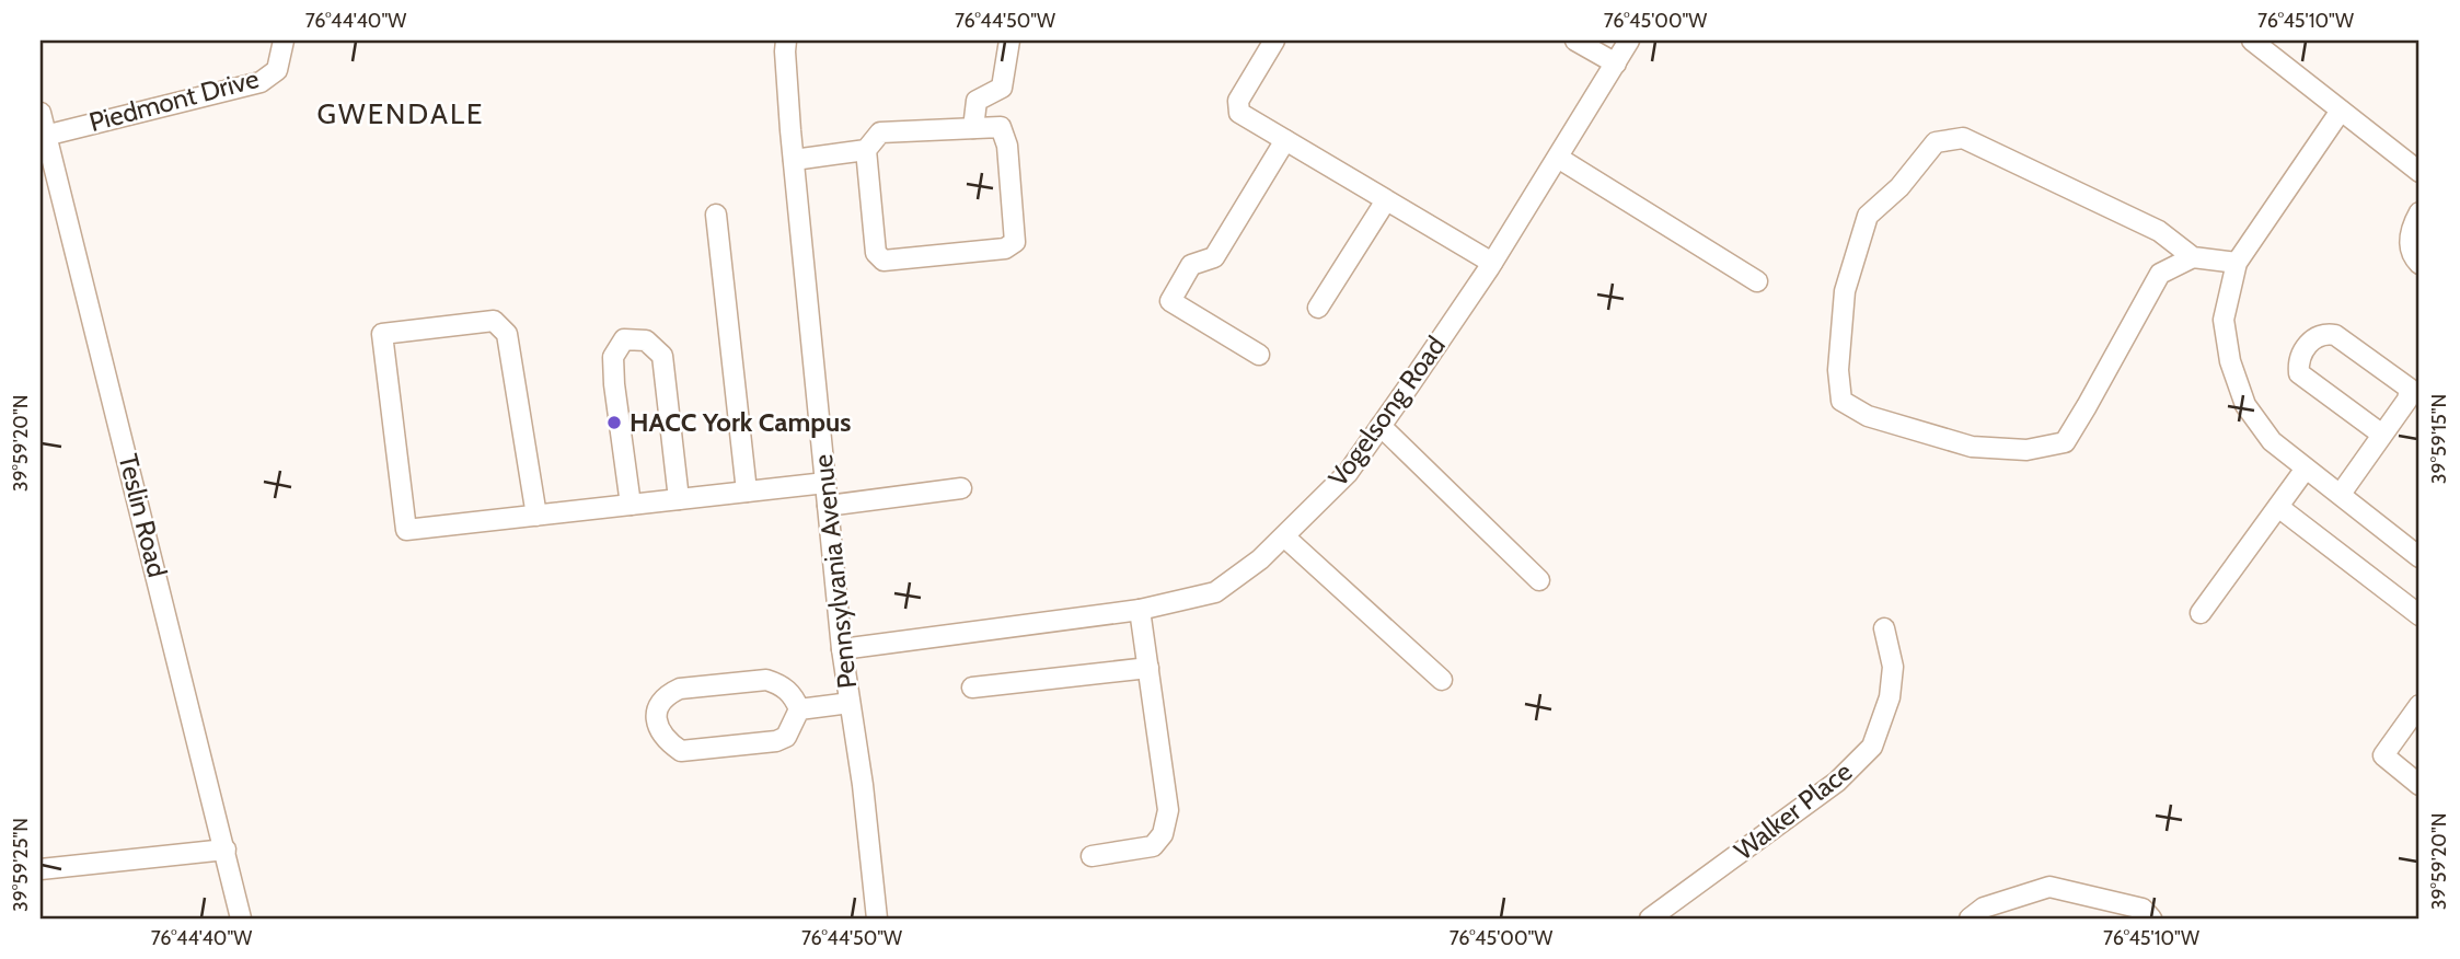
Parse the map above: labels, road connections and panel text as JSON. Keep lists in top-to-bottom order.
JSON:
{
  "streets": {
    "street": [
      "Piedmont Drive",
      "Vogelsong Road",
      "Teslin Road",
      "Pennsylvania Avenue",
      "Walker Place"
    ]
  },
  "crossings": [
    ["Piedmont Drive", "Teslin Road"],
    ["Vogelsong Road", "Pennsylvania Avenue"]
  ],
  "districts": ["GWENDALE"],
  "places": ["HACC York Campus"],
  "coordinates": [
    "76°44'40\"W",
    "76°44'50\"W",
    "76°45'00\"W",
    "76°45'10\"W",
    "39°59'15\"N",
    "39°59'20\"N",
    "39°59'25\"N"
  ]
}
